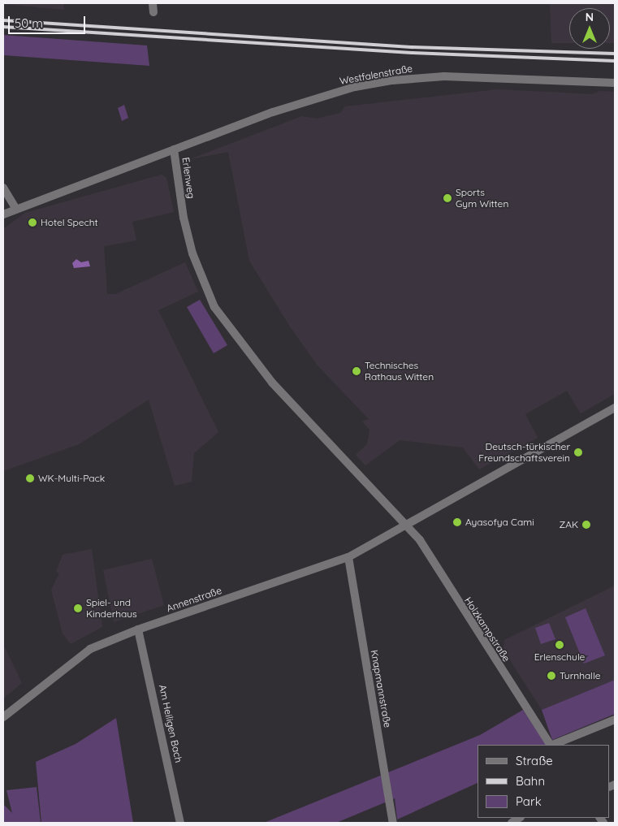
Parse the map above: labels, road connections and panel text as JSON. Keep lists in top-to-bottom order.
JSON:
{
  "streets": {
    "street": [
      "Westfalenstraße",
      "Erlenweg",
      "Annenstraße",
      "Holzkampstraße",
      "Knapmannstraße",
      "Am Heiligen Bach"
    ]
  },
  "crossings": [
    ["Westfalenstraße", "Erlenweg"],
    ["Erlenweg", "Annenstraße"],
    ["Erlenweg", "Holzkampstraße"],
    ["Annenstraße", "Holzkampstraße"],
    ["Annenstraße", "Knapmannstraße"],
    ["Annenstraße", "Am Heiligen Bach"]
  ],
  "places": [
    "Sports Gym Witten",
    "Hotel Specht",
    "Technisches Rathaus Witten",
    "Deutsch-türkischer Freundschaftsverein",
    "WK-Multi-Pack",
    "Ayasofya Cami",
    "ZAK",
    "Spiel- und Kinderhaus",
    "Erlenschule",
    "Turnhalle"
  ],
  "legend": ["Straße", "Bahn", "Park"],
  "scale_bar": "50 m",
  "north": "top"
}
